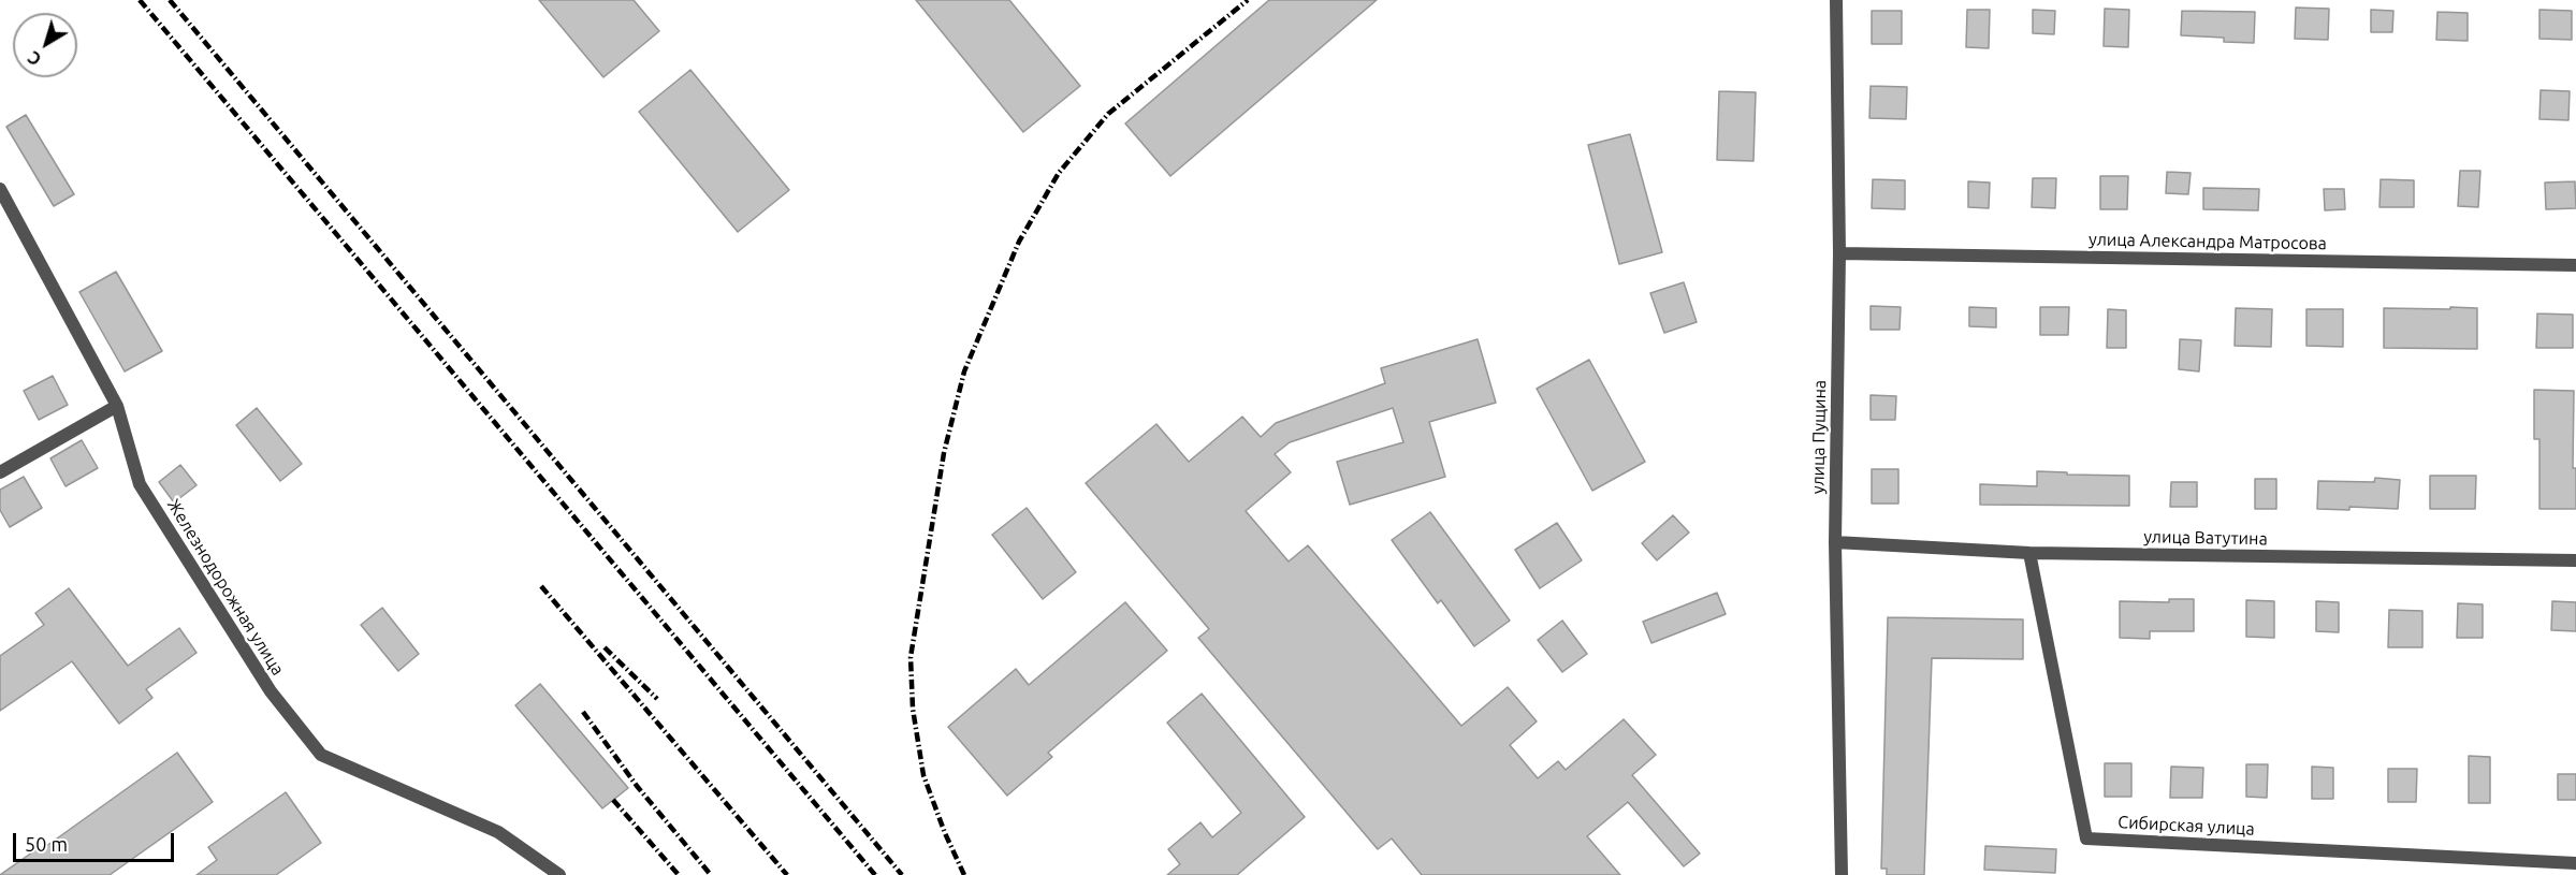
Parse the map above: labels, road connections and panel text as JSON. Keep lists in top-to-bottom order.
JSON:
{
  "streets": {
    "street": [
      "улица Александра Матросова",
      "улица Пущина",
      "улица Ватутина",
      "Железнодорожная улица",
      "Сибирская улица"
    ]
  },
  "crossings": [
    ["улица Александра Матросова", "улица Пущина"],
    ["улица Пущина", "улица Ватутина"],
    ["улица Ватутина", "Сибирская улица"]
  ],
  "scale_bar": "50 m",
  "north": "bottom left"
}
